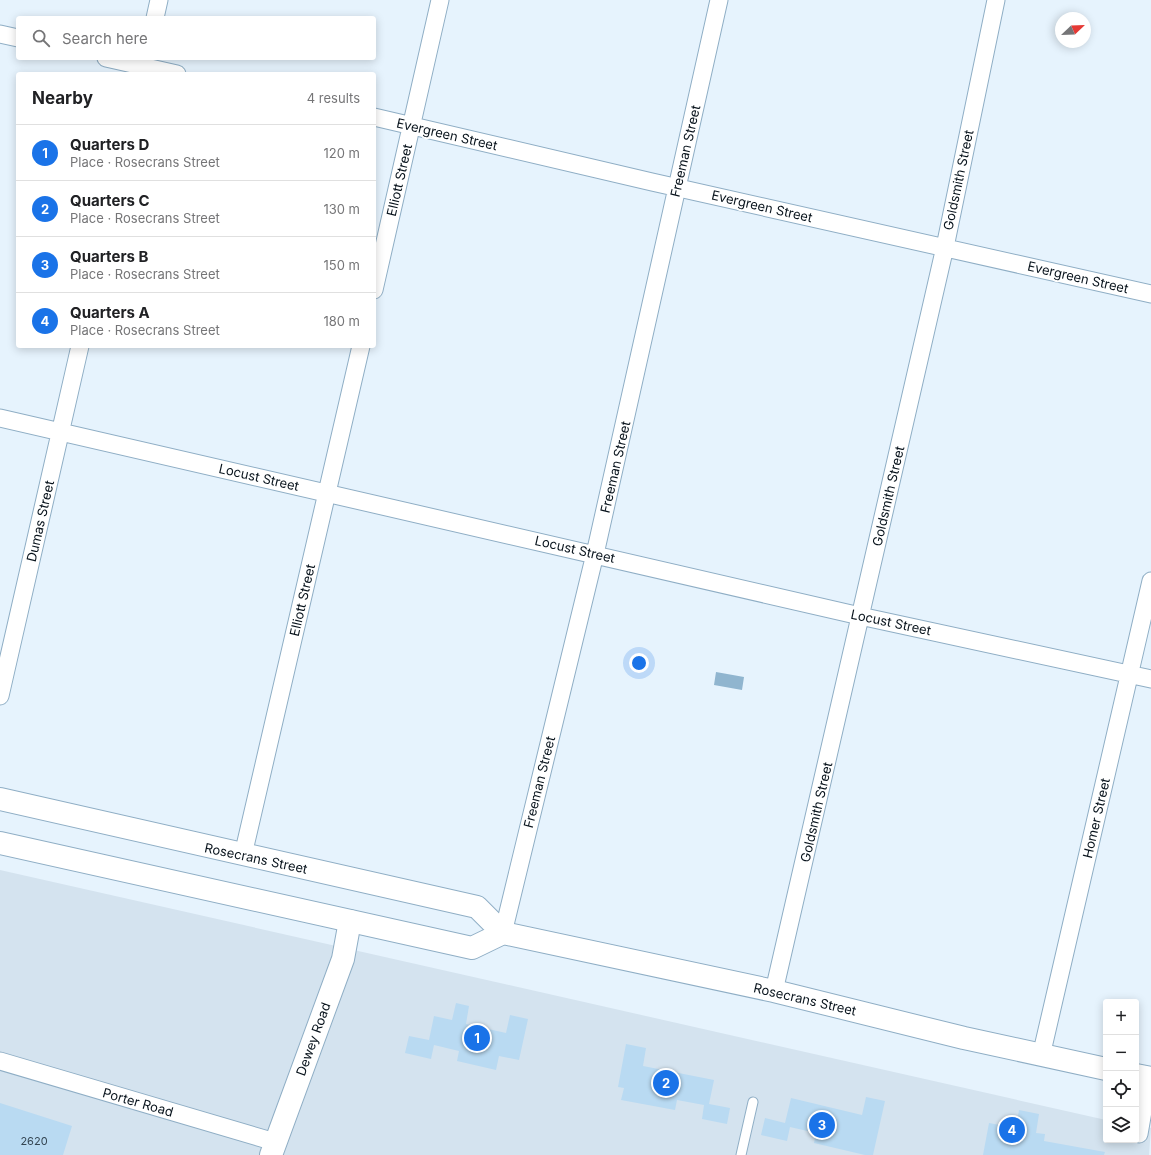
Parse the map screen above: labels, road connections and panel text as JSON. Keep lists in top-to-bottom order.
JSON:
{
  "streets": {
    "main road": ["Rosecrans Street", "Dewey Road"],
    "street": [
      "Evergreen Street",
      "Freeman Street",
      "Elliott Street",
      "Goldsmith Street",
      "Locust Street",
      "Dumas Street",
      "Homer Street",
      "Porter Road"
    ]
  },
  "crossings": [
    ["Evergreen Street", "Freeman Street"],
    ["Evergreen Street", "Elliott Street"],
    ["Evergreen Street", "Goldsmith Street"],
    ["Freeman Street", "Locust Street"],
    ["Freeman Street", "Rosecrans Street"],
    ["Elliott Street", "Locust Street"],
    ["Elliott Street", "Rosecrans Street"],
    ["Goldsmith Street", "Locust Street"],
    ["Goldsmith Street", "Rosecrans Street"],
    ["Locust Street", "Dumas Street"],
    ["Locust Street", "Homer Street"],
    ["Homer Street", "Rosecrans Street"],
    ["Dewey Road", "Porter Road"]
  ],
  "house_numbers": ["2620"],
  "north": "top right",
  "page": {
    "search": "Search here",
    "heading": ["Nearby", "4 results"],
    "list": [
      {
        "mark": "1",
        "name": "Quarters D",
        "note": "Place · Rosecrans Street",
        "value": "120 m"
      },
      {
        "mark": "2",
        "name": "Quarters C",
        "note": "Place · Rosecrans Street",
        "value": "130 m"
      },
      {
        "mark": "3",
        "name": "Quarters B",
        "note": "Place · Rosecrans Street",
        "value": "150 m"
      },
      {
        "mark": "4",
        "name": "Quarters A",
        "note": "Place · Rosecrans Street",
        "value": "180 m"
      }
    ],
    "map_buttons": ["+", "−"],
    "pins": [
      "1",
      "2",
      "3",
      "4"
    ]
  }
}
